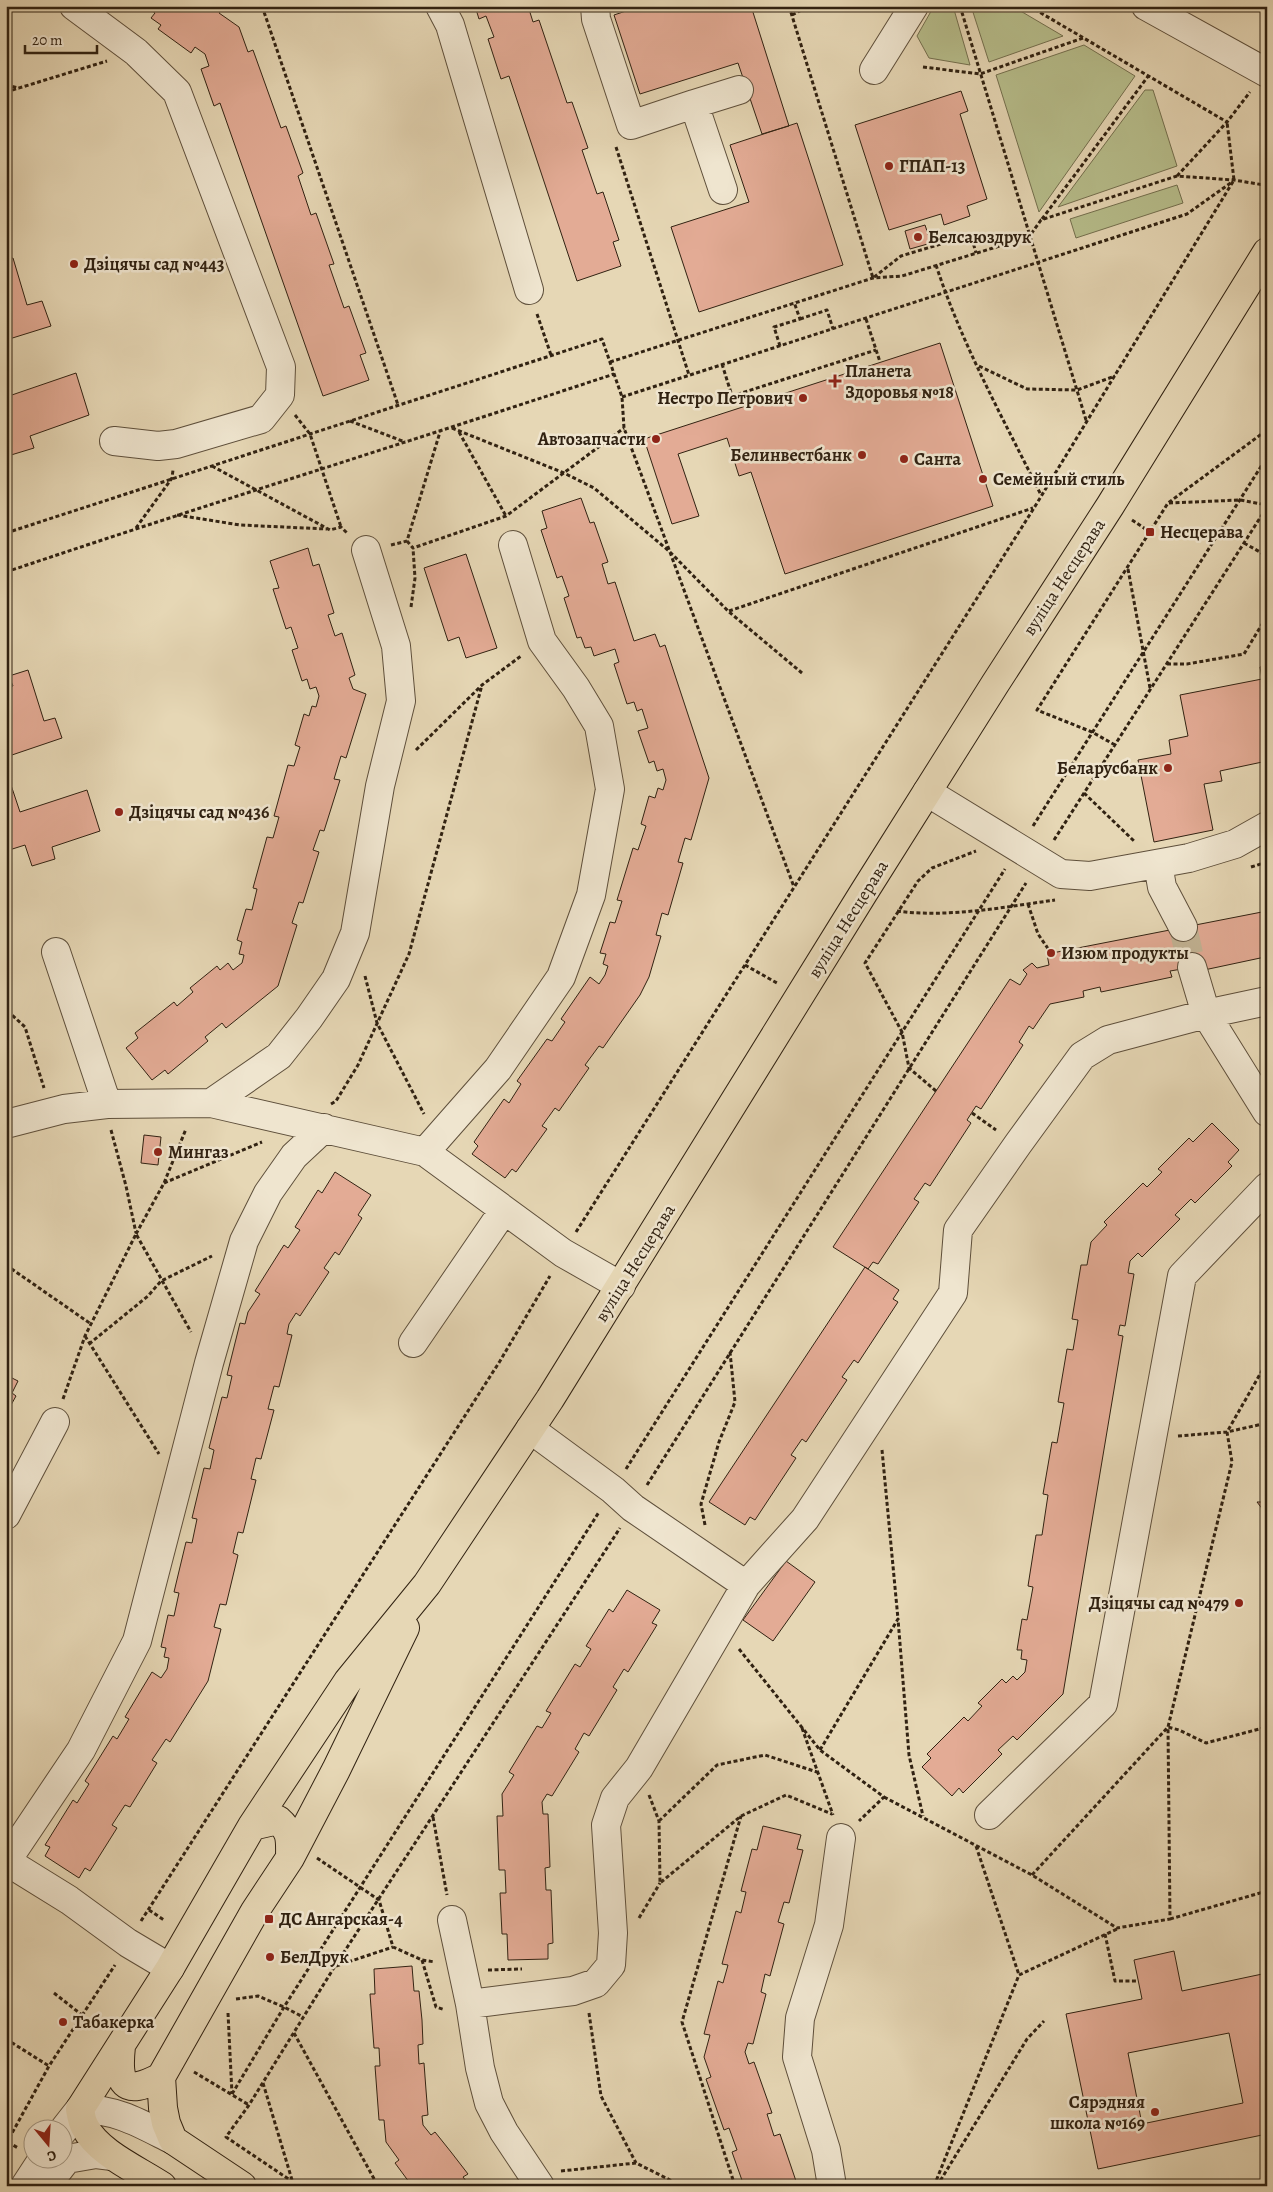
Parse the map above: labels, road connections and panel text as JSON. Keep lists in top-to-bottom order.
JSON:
{
  "streets": {
    "main road": ["вуліца Несцерава"]
  },
  "places": {
    "other": [
      "ГПАП-13",
      "Белсаюздрук",
      "Дзіцячы сад №443",
      "Нестро Петрович",
      "Автозапчасти",
      "Белинвестбанк",
      "Санта",
      "Семейный стиль",
      "Беларусбанк",
      "Дзіцячы сад №436",
      "Изюм продукты",
      "Мингаз",
      "Дзіцячы сад №479",
      "БелДрук",
      "Табакерка",
      "Сярэдняя школа №169"
    ],
    "health": ["Планета Здоровья №18"],
    "transit": ["Несцерава", "ДС Ангарская-4"]
  },
  "scale_bar": "20 m",
  "north": "bottom"
}
